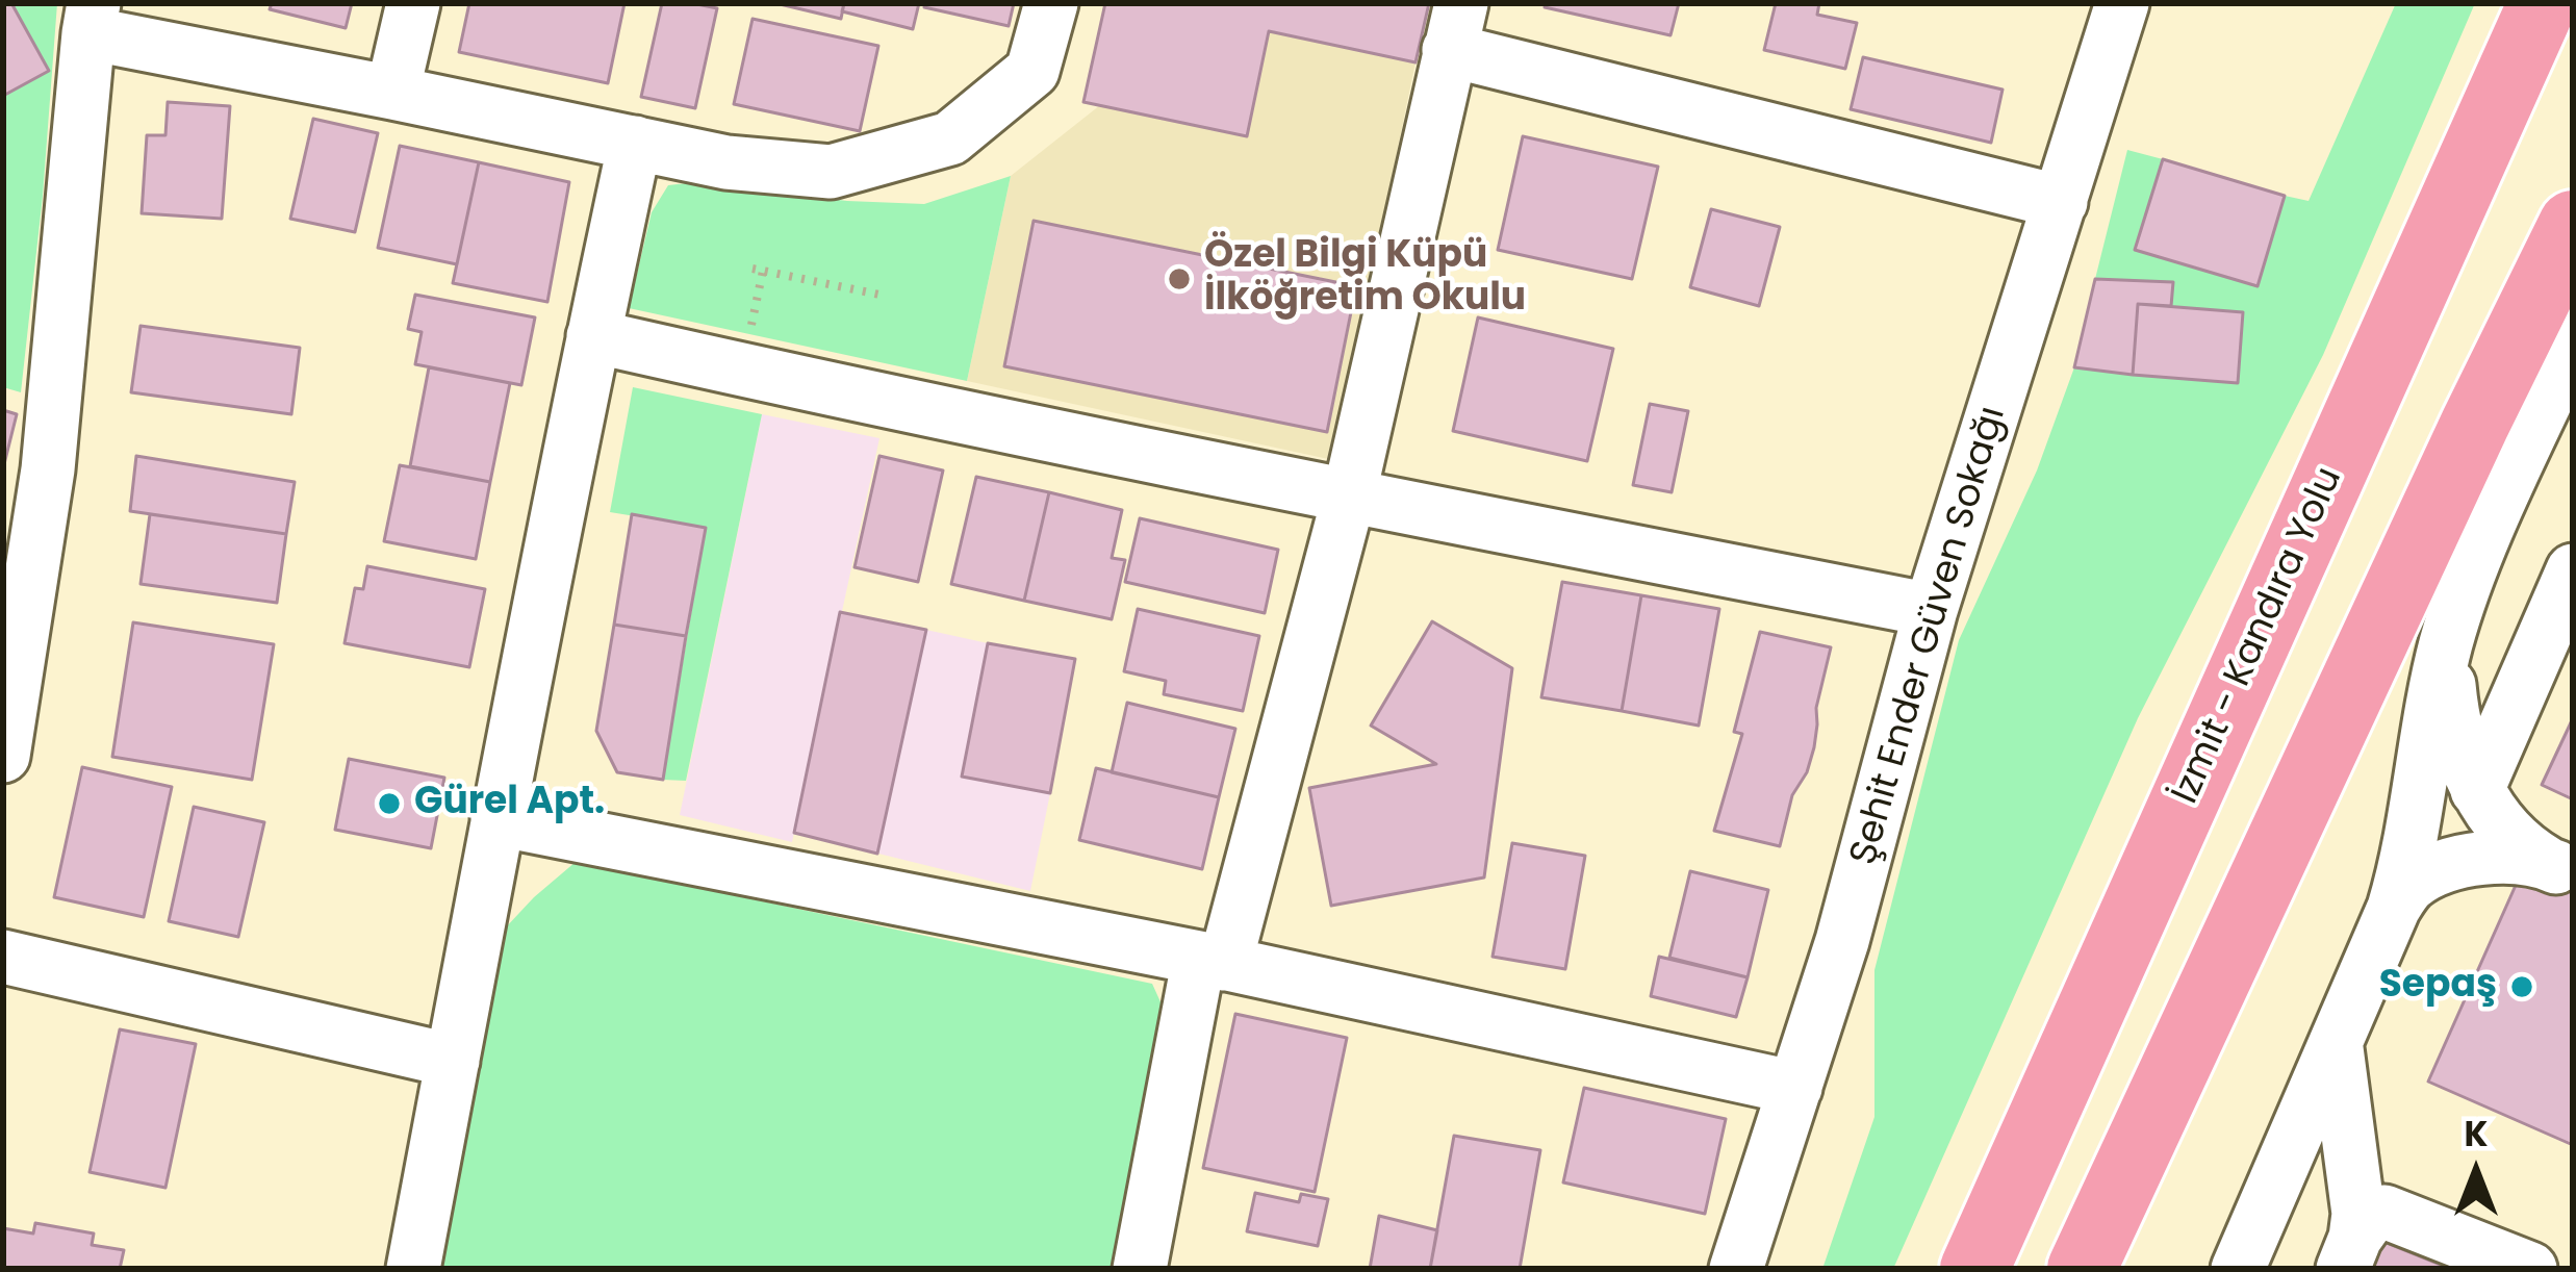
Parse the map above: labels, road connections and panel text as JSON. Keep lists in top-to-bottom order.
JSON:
{
  "streets": {
    "highway": ["İzmit - Kandıra Yolu"],
    "street": ["Şehit Ender Güven Sokağı"]
  },
  "places": ["Özel Bilgi Küpü İlköğretim Okulu", "Gürel Apt.", "Sepaş"],
  "north": "top"
}
